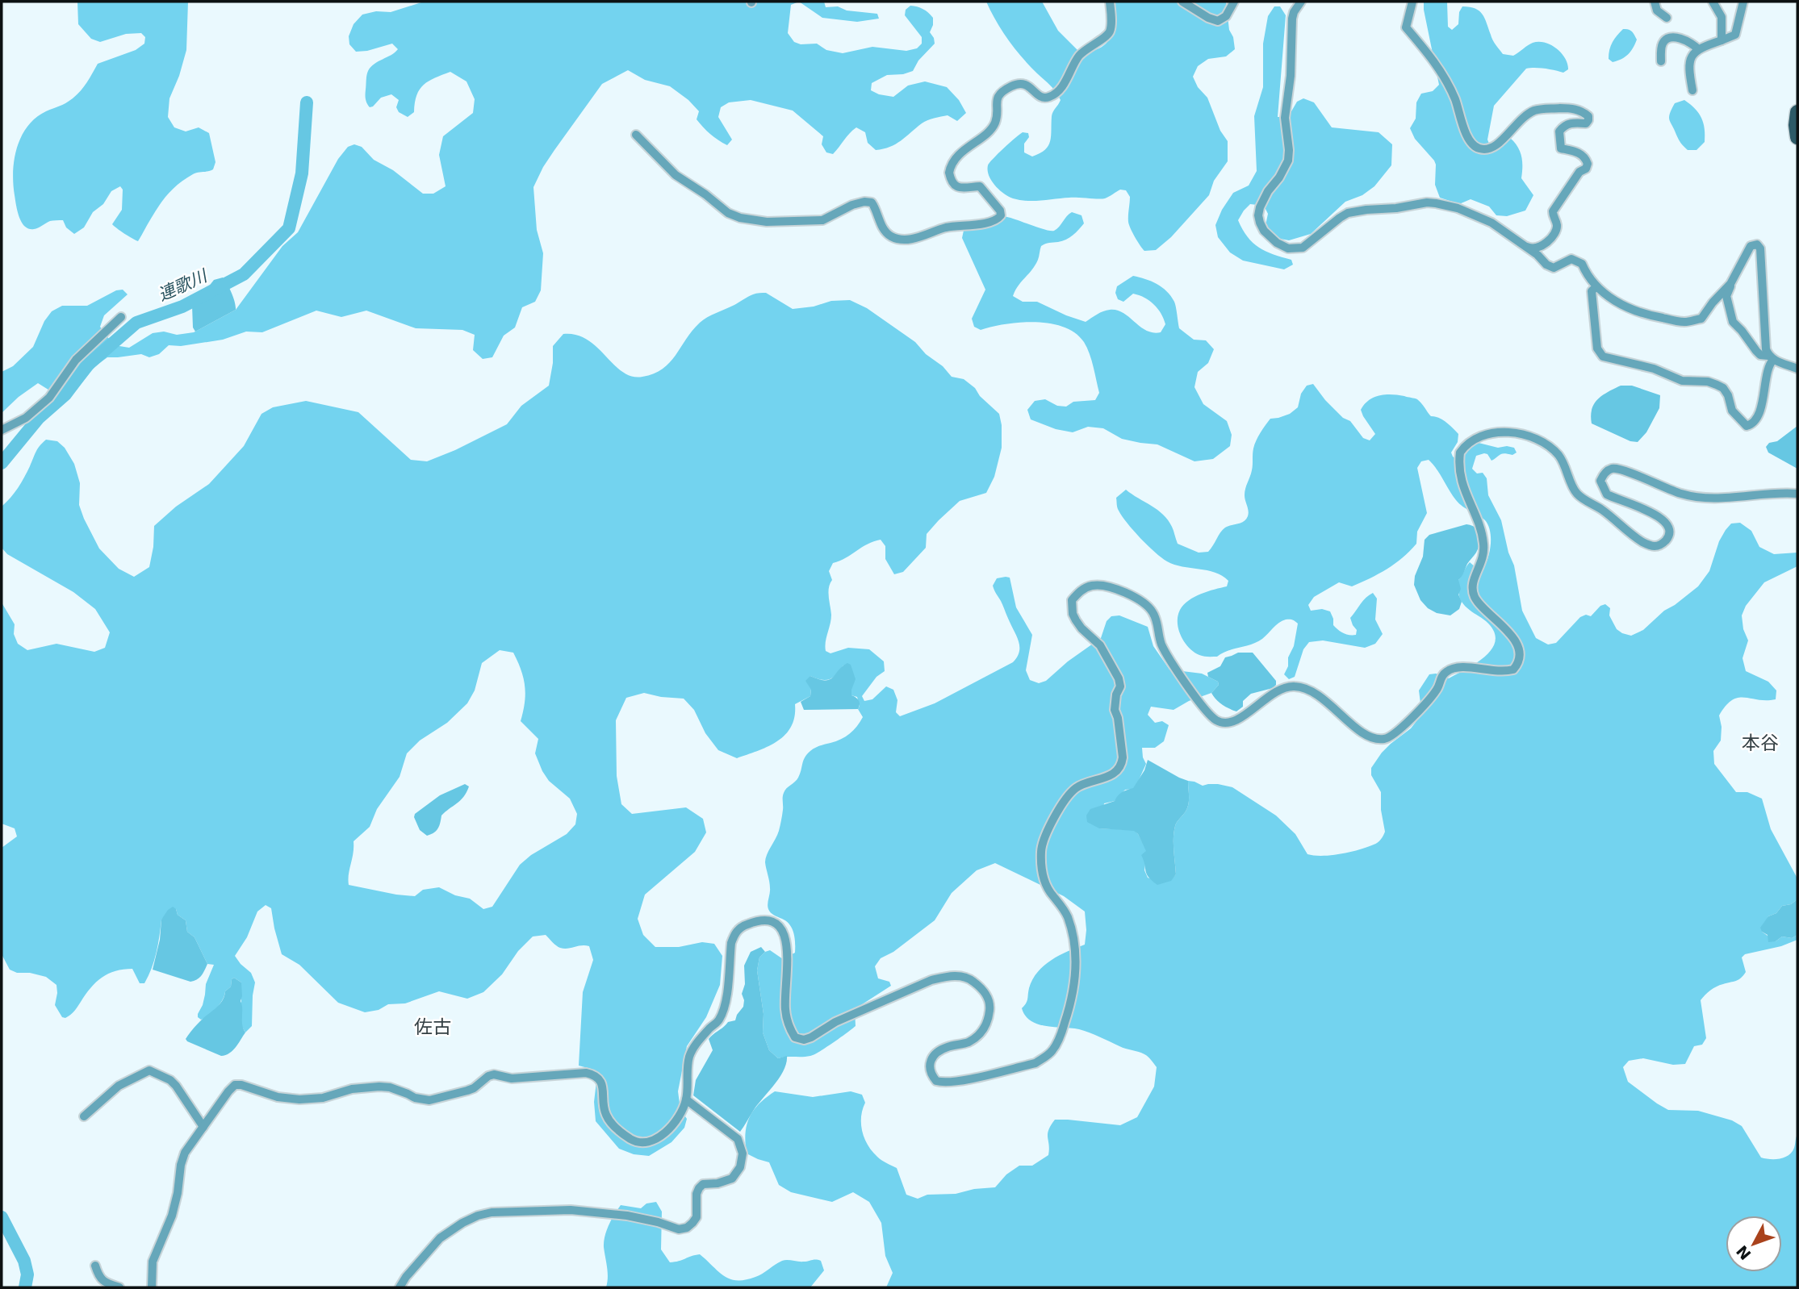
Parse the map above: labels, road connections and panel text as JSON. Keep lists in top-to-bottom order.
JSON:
{
  "districts": ["本谷", "佐古"],
  "water": ["連歌川"],
  "north": "bottom left"
}
